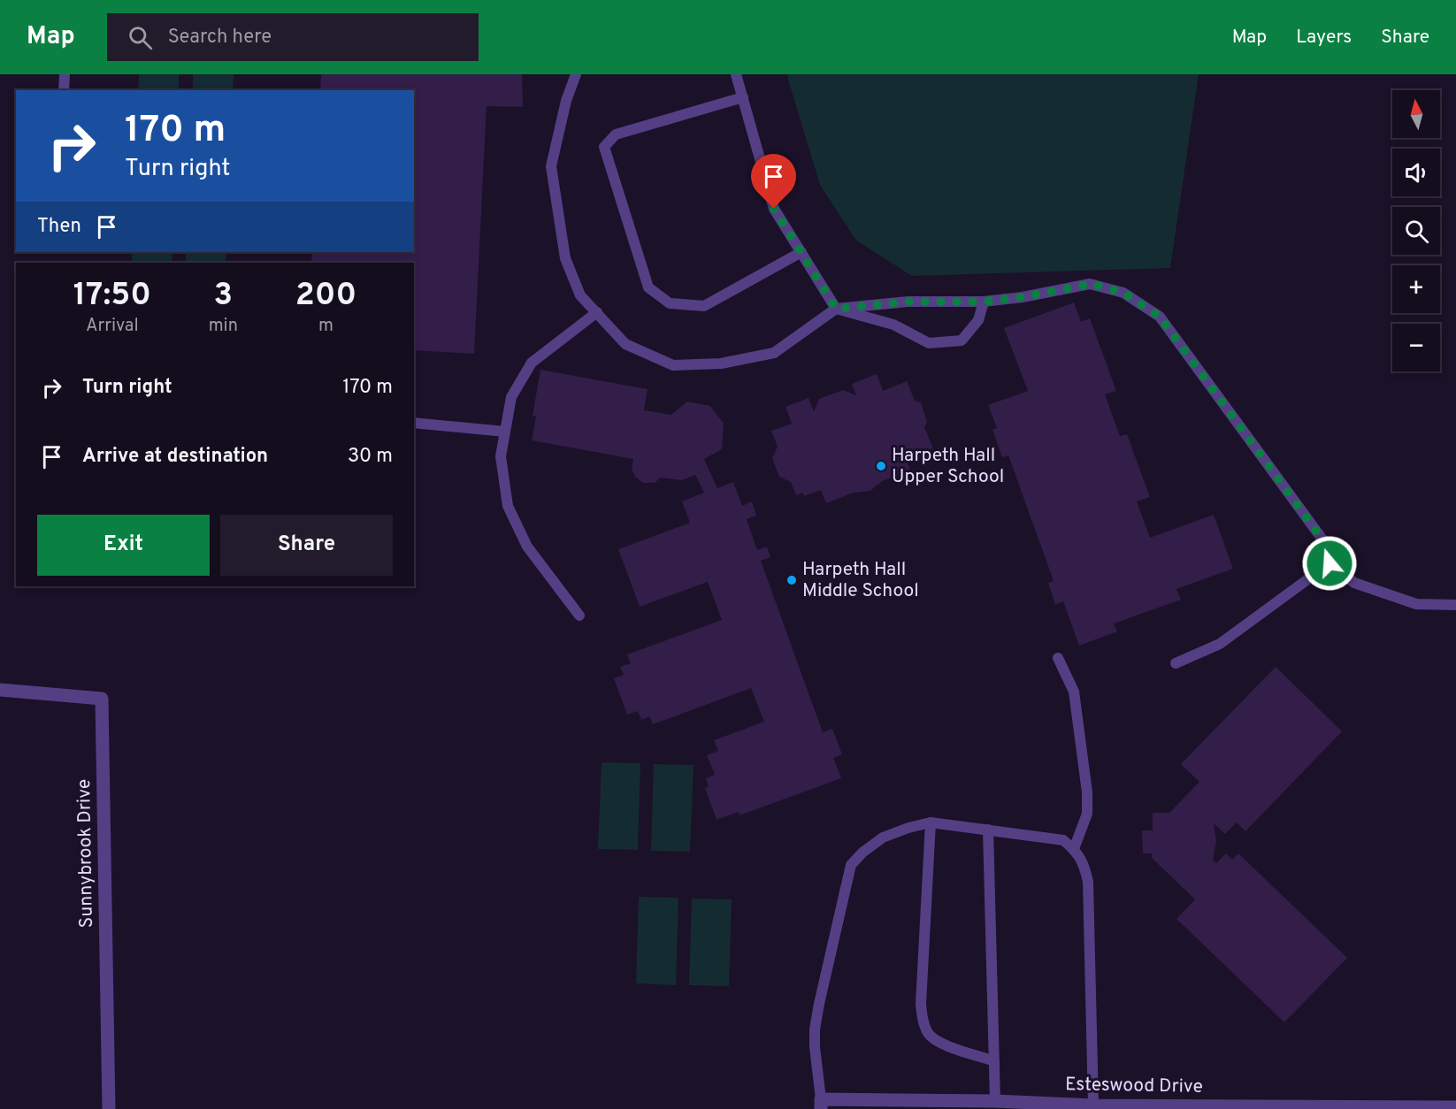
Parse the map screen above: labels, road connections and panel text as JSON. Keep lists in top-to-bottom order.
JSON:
{
  "streets": {
    "street": ["Sunnybrook Drive", "Esteswood Drive"]
  },
  "places": ["Harpeth Hall Upper School", "Harpeth Hall Middle School"],
  "north": "top",
  "page": {
    "header": "Map",
    "search": "Search here",
    "nav": ["Map", "Layers", "Share"],
    "map_buttons": ["+", "−"],
    "turn": ["170 m", "Turn right"],
    "then": "Then",
    "eta": [
      "17:50",
      "Arrival",
      "3",
      "min",
      "200",
      "m"
    ],
    "list": [
      {
        "name": "Turn right",
        "value": "170 m"
      },
      {
        "name": "Arrive at destination",
        "value": "30 m"
      }
    ],
    "buttons": ["Exit", "Share"]
  }
}
